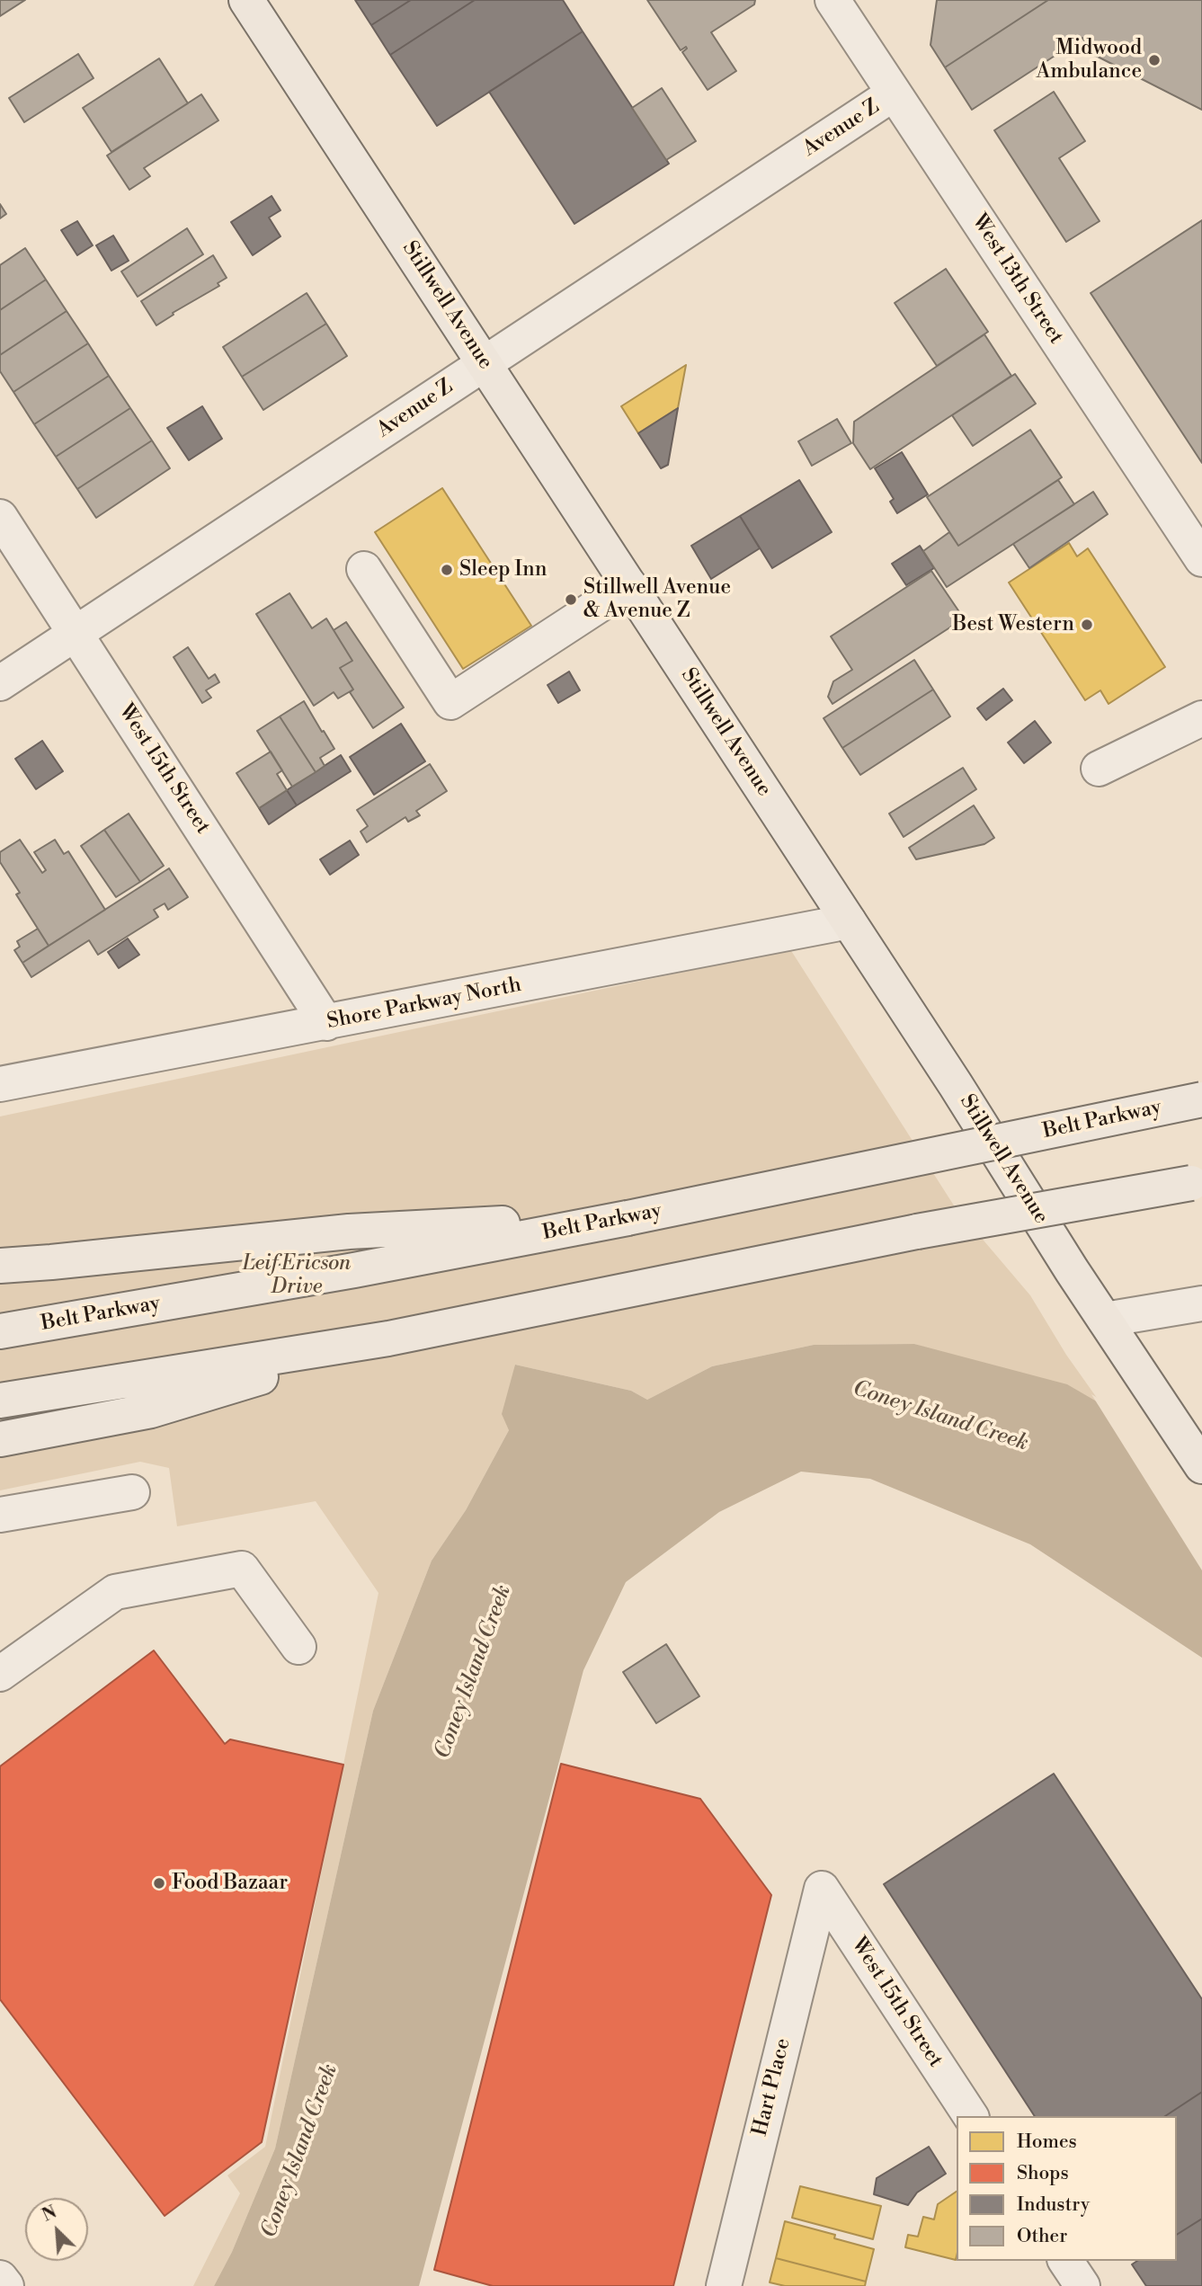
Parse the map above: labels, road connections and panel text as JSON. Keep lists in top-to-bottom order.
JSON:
{
  "streets": {
    "main road": ["Stillwell Avenue", "Belt Parkway"],
    "street": [
      "Avenue Z",
      "West 13th Street",
      "West 15th Street",
      "Shore Parkway North",
      "Hart Place"
    ]
  },
  "crossings": [
    ["Avenue Z", "West 13th Street"],
    ["Avenue Z", "Stillwell Avenue"],
    ["Avenue Z", "West 15th Street"],
    ["Stillwell Avenue", "Shore Parkway North"],
    ["West 15th Street", "Shore Parkway North"],
    ["West 15th Street", "Hart Place"]
  ],
  "water": ["Coney Island Creek"],
  "parks": ["Leif Ericson Drive"],
  "places": [
    "Midwood Ambulance",
    "Sleep Inn",
    "Stillwell Avenue & Avenue Z",
    "Best Western",
    "Food Bazaar"
  ],
  "legend": [
    "Homes",
    "Shops",
    "Industry",
    "Other"
  ],
  "north": "top left"
}
